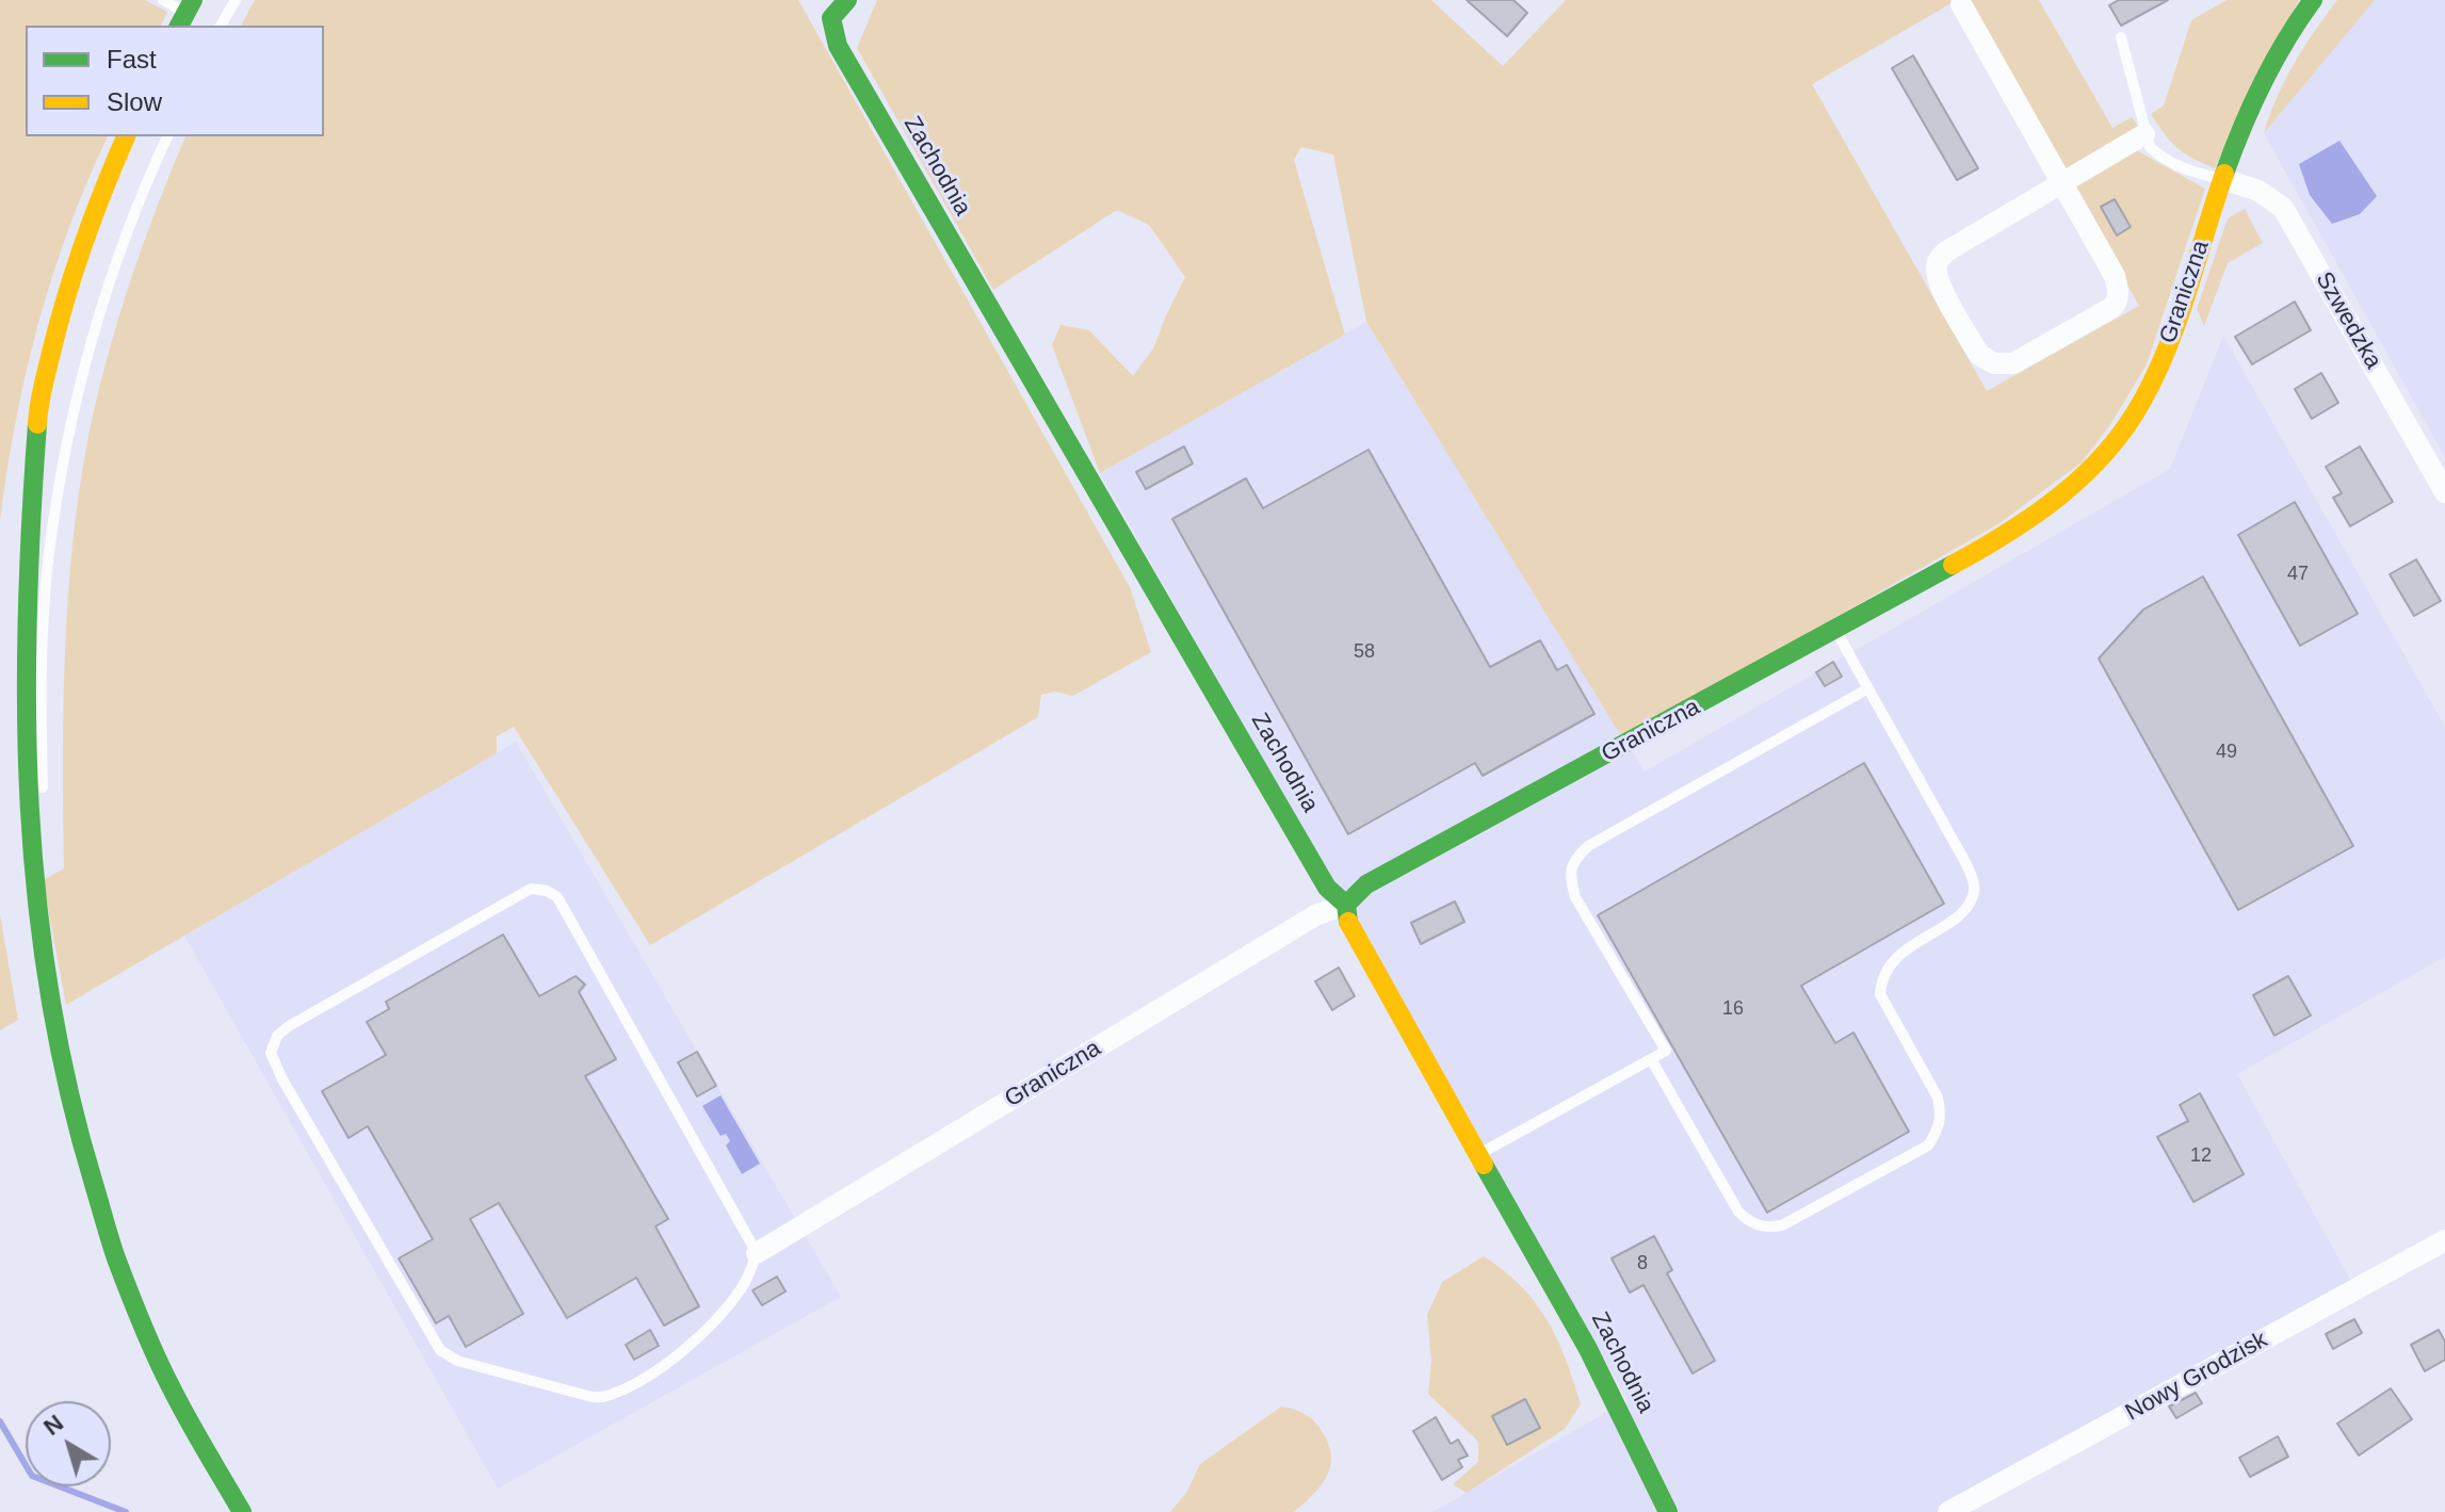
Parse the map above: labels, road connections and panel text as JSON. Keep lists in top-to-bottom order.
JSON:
{
  "streets": {
    "street": [
      "Zachodnia",
      "Graniczna",
      "Szwedzka",
      "Nowy Grodzisk"
    ]
  },
  "crossings": [
    ["Zachodnia", "Graniczna"],
    ["Graniczna", "Szwedzka"]
  ],
  "house_numbers": [
    "47",
    "58",
    "49",
    "16",
    "12",
    "8"
  ],
  "legend": ["Fast", "Slow"],
  "north": "top left"
}
